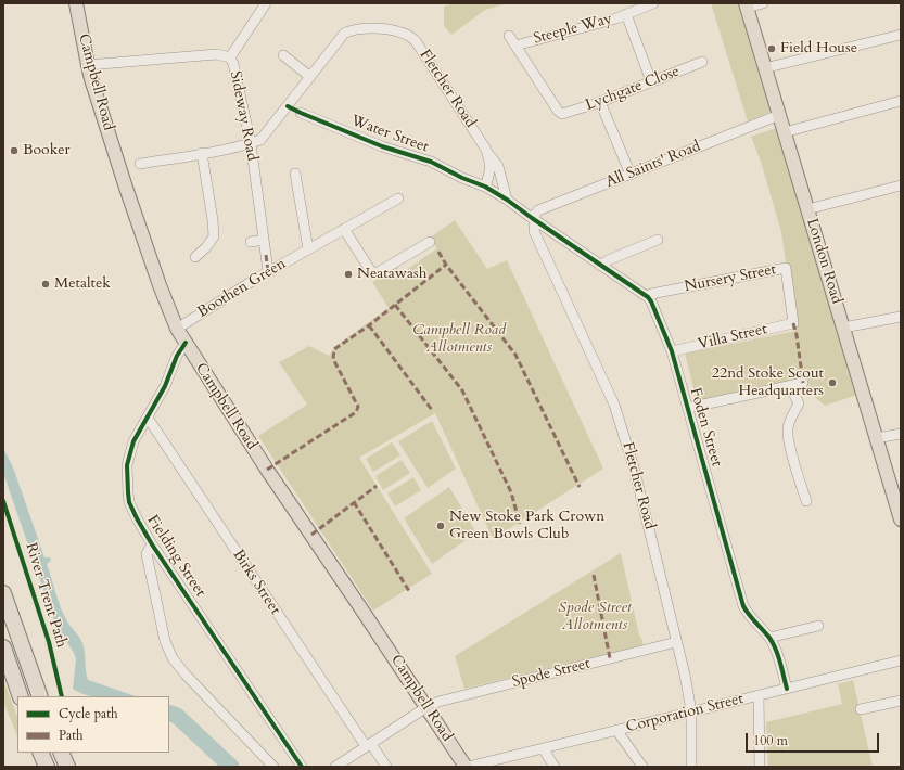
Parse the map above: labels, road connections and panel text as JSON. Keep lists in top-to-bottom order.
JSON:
{
  "streets": {
    "main road": ["Campbell Road", "London Road"],
    "street": [
      "Steeple Way",
      "Fletcher Road",
      "Lychgate Close",
      "Sideway Road",
      "Water Street",
      "All Saints' Road",
      "Nursery Street",
      "Boothen Green",
      "Villa Street",
      "Foden Street",
      "Fielding Street",
      "Birks Street",
      "Spode Street",
      "Corporation Street"
    ],
    "cycle path": ["River Trent Path"]
  },
  "crossings": [
    ["Steeple Way", "Lychgate Close"],
    ["Campbell Road", "Sideway Road"],
    ["Campbell Road", "Boothen Green"],
    ["Campbell Road", "Fielding Street"],
    ["Campbell Road", "Spode Street"],
    ["Campbell Road", "Corporation Street"],
    ["Fletcher Road", "Water Street"],
    ["Fletcher Road", "All Saints' Road"],
    ["Fletcher Road", "Spode Street"],
    ["Fletcher Road", "Corporation Street"],
    ["Sideway Road", "Boothen Green"],
    ["Water Street", "All Saints' Road"],
    ["All Saints' Road", "London Road"],
    ["Nursery Street", "Villa Street"],
    ["Nursery Street", "Foden Street"],
    ["Villa Street", "Foden Street"],
    ["Foden Street", "Corporation Street"],
    ["Fielding Street", "Birks Street"],
    ["Birks Street", "Spode Street"]
  ],
  "parks": ["Campbell Road Allotments", "Spode Street Allotments"],
  "places": [
    "Field House",
    "Booker",
    "Neatawash",
    "Metaltek",
    "22nd Stoke Scout Headquarters",
    "New Stoke Park Crown Green Bowls Club"
  ],
  "legend": ["Cycle path", "Path"],
  "scale_bar": "100 m"
}
